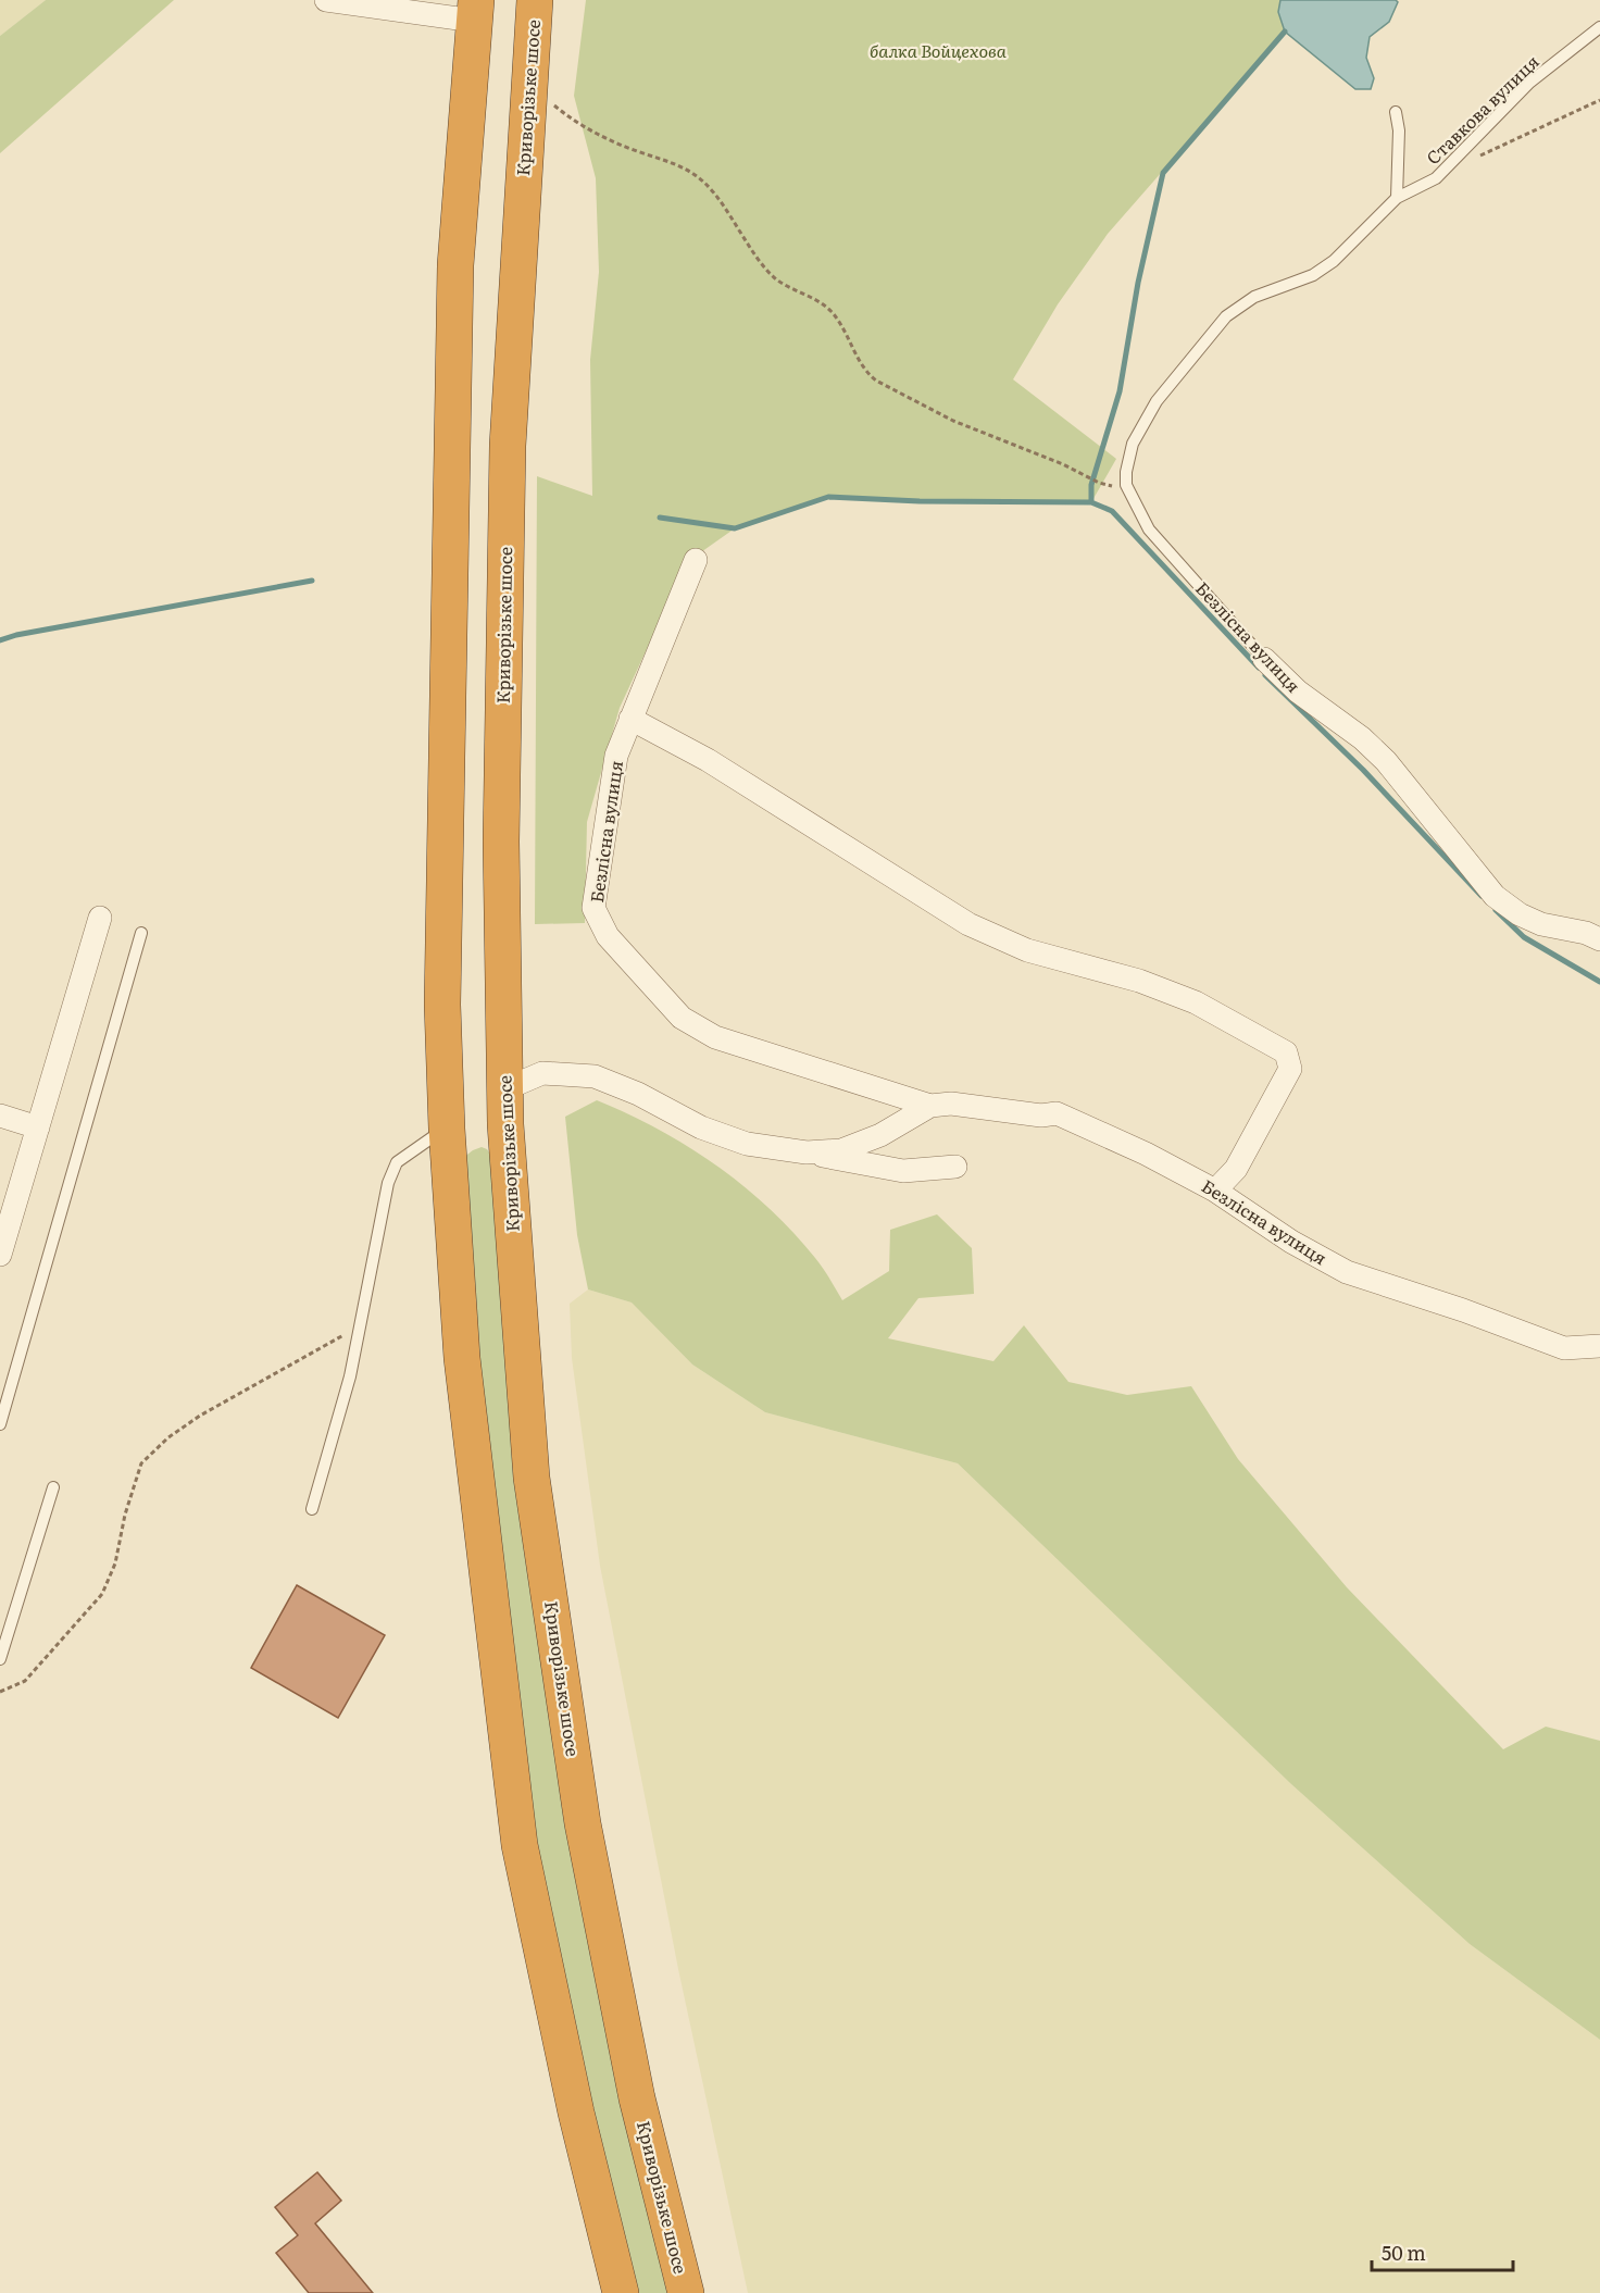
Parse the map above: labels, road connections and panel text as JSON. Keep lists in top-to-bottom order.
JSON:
{
  "streets": {
    "highway": ["Криворізьке шосе"],
    "street": ["Безлісна вулиця"],
    "lane": ["Ставкова вулиця"]
  },
  "crossings": [
    ["Криворізьке шосе", "Безлісна вулиця"],
    ["Ставкова вулиця", "Безлісна вулиця"]
  ],
  "parks": ["балка Войцехова"],
  "scale_bar": "50 m"
}
